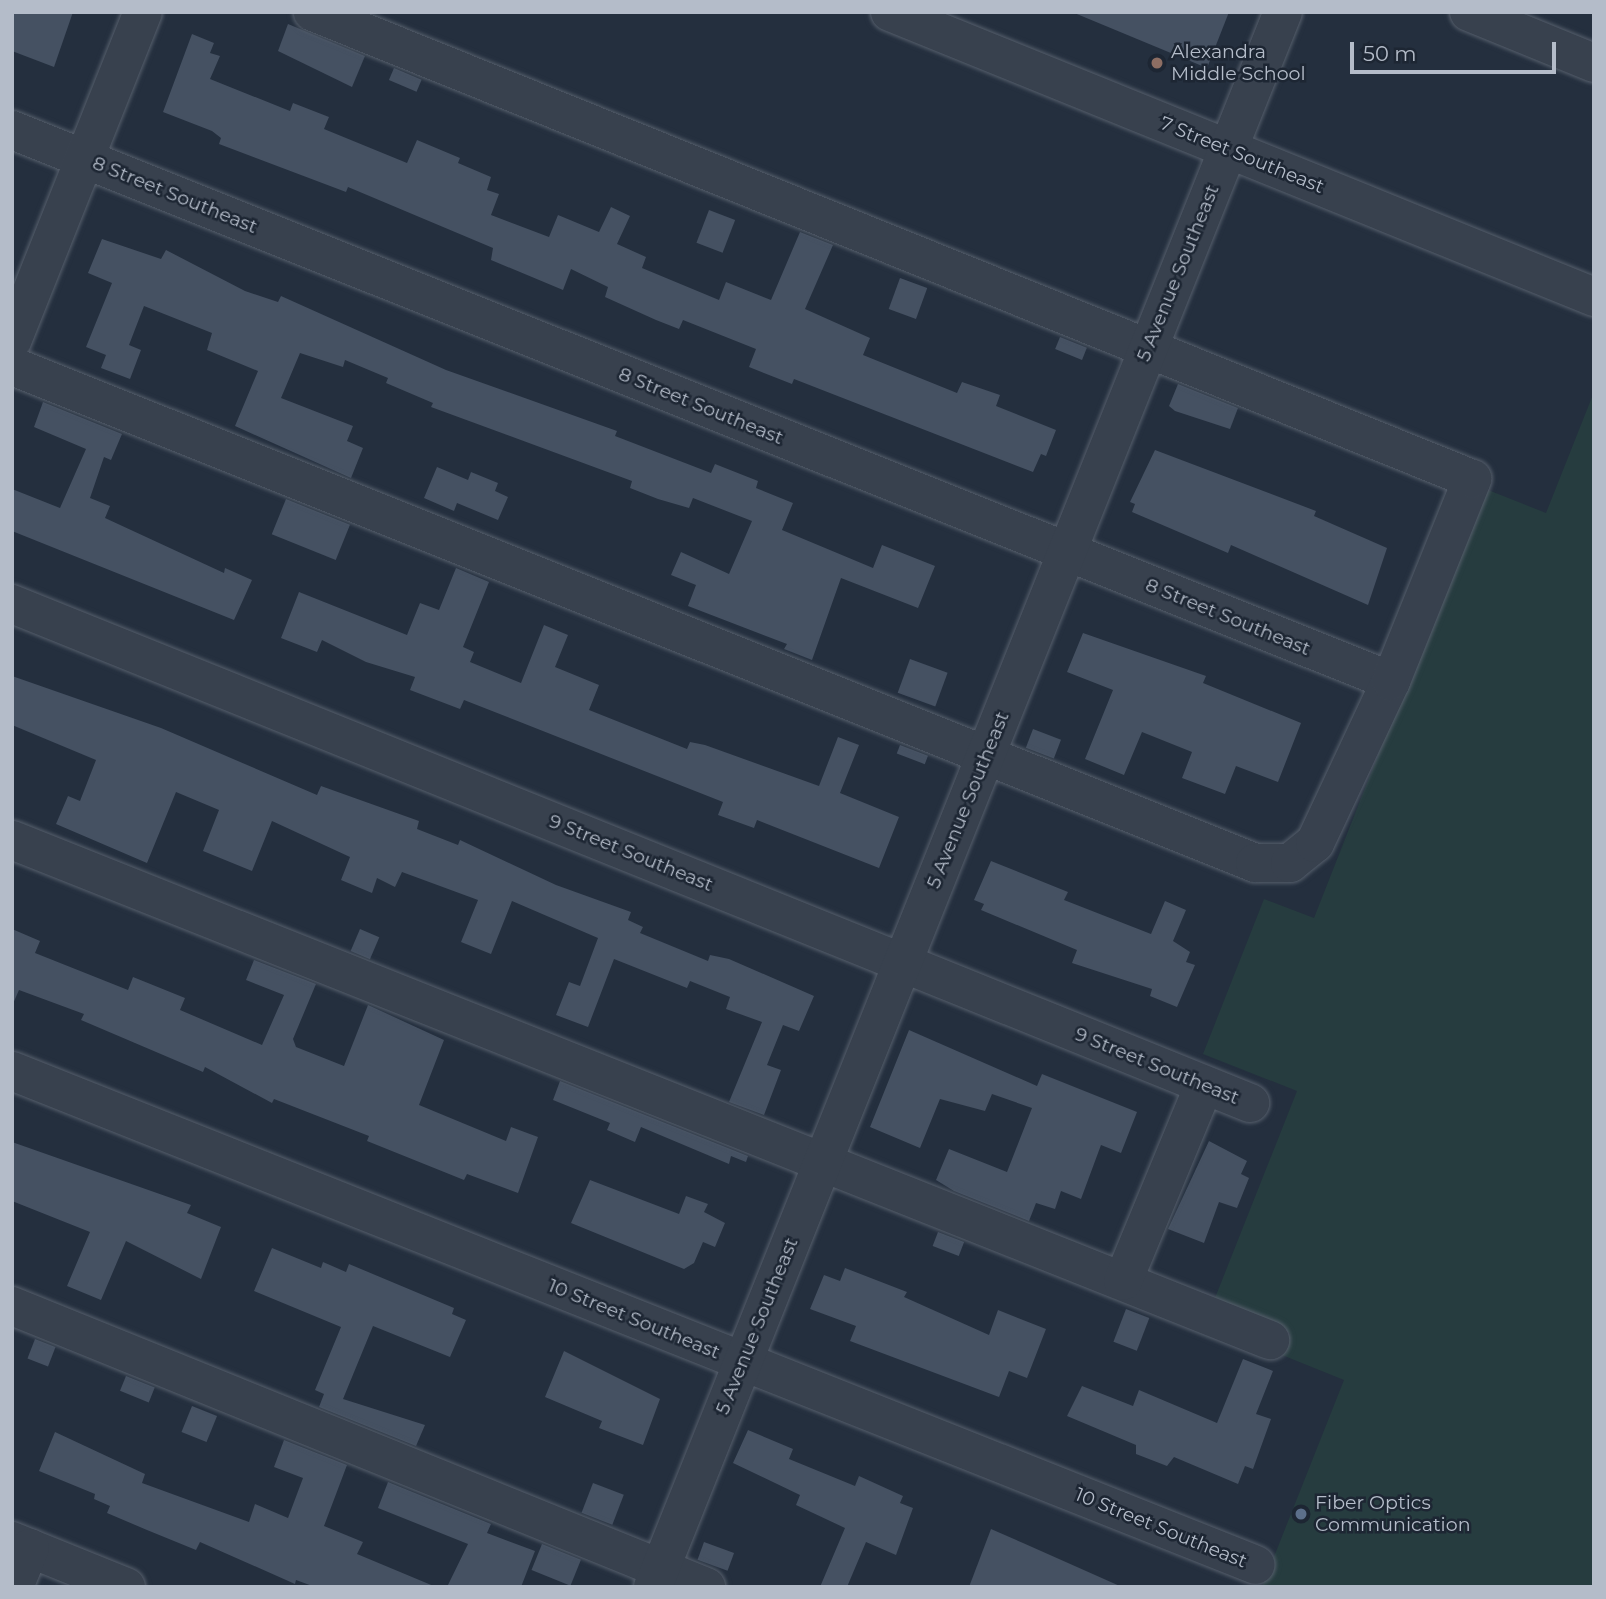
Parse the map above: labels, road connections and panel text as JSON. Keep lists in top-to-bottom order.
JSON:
{
  "streets": {
    "street": [
      "7 Street Southeast",
      "8 Street Southeast",
      "5 Avenue Southeast",
      "9 Street Southeast",
      "10 Street Southeast"
    ]
  },
  "crossings": [
    ["7 Street Southeast", "5 Avenue Southeast"],
    ["8 Street Southeast", "5 Avenue Southeast"],
    ["5 Avenue Southeast", "9 Street Southeast"],
    ["5 Avenue Southeast", "10 Street Southeast"]
  ],
  "places": ["Alexandra Middle School", "Fiber Optics Communication"],
  "scale_bar": "50 m"
}
